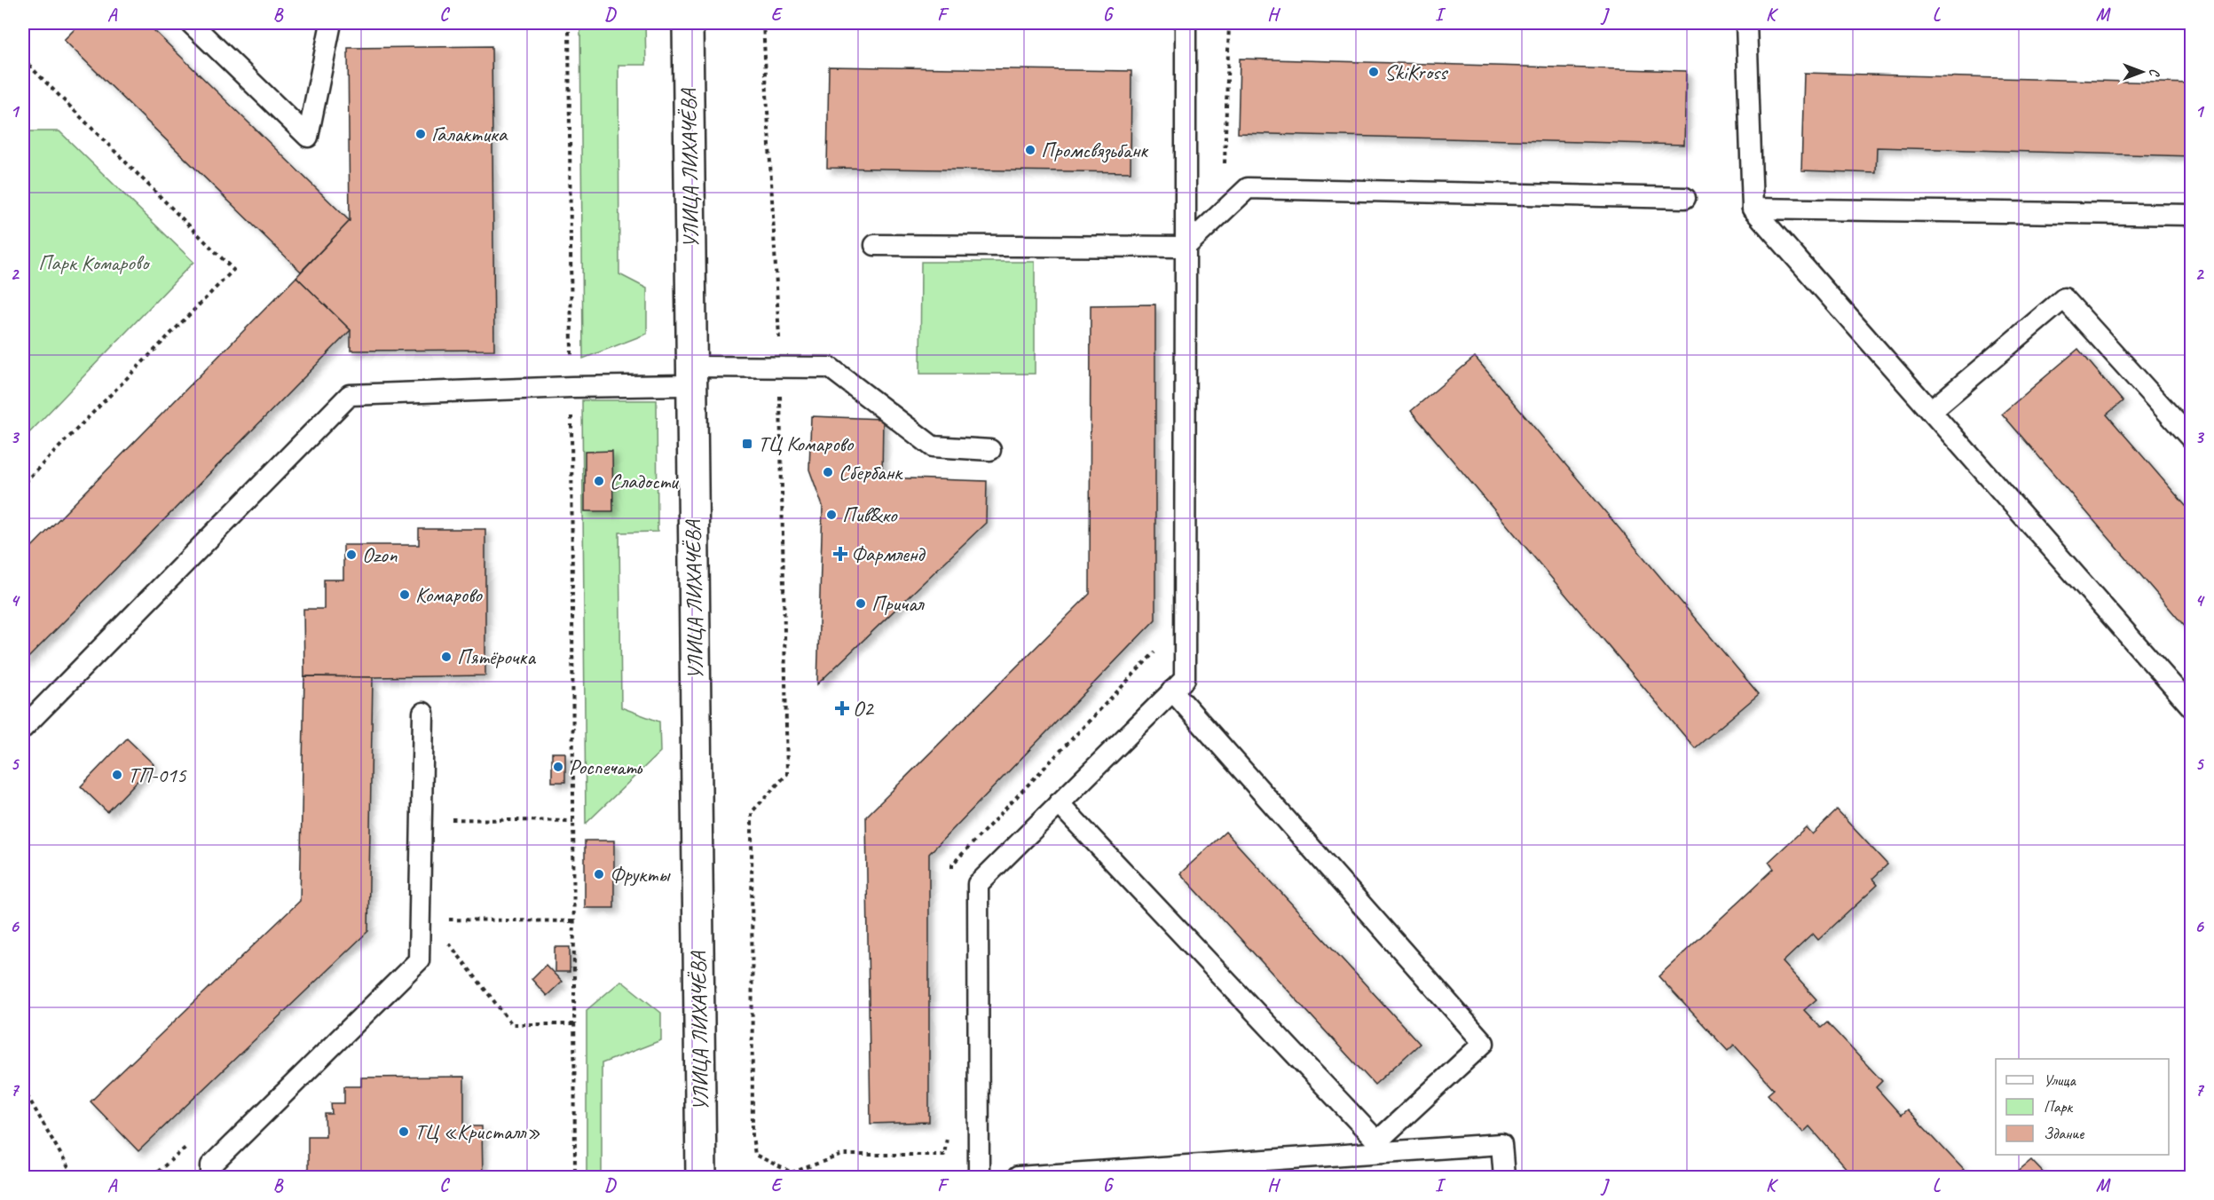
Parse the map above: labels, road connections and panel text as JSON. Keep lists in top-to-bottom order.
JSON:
{
  "streets": {
    "street": ["УЛИЦА ЛИХАЧЁВА"]
  },
  "parks": ["Парк Комарово"],
  "places": {
    "other": [
      "SkiKross",
      "Галактика",
      "Промсвязьбанк",
      "Сбербанк",
      "Сладости",
      "Пив&ко",
      "Ozon",
      "Комарово",
      "Причал",
      "Пятёрочка",
      "Роспечать",
      "ТП-015",
      "Фрукты",
      "ТЦ «Кристалл»"
    ],
    "transit": ["ТЦ Комарово"],
    "health": ["Фармленд", "O2"]
  },
  "legend": ["Улица", "Парк", "Здание"],
  "north": "right",
  "grid": {
    "columns": [
      "A",
      "B",
      "C",
      "D",
      "E",
      "F",
      "G",
      "H",
      "I",
      "J",
      "K",
      "L",
      "M"
    ],
    "rows": [
      "1",
      "2",
      "3",
      "4",
      "5",
      "6",
      "7"
    ]
  }
}
